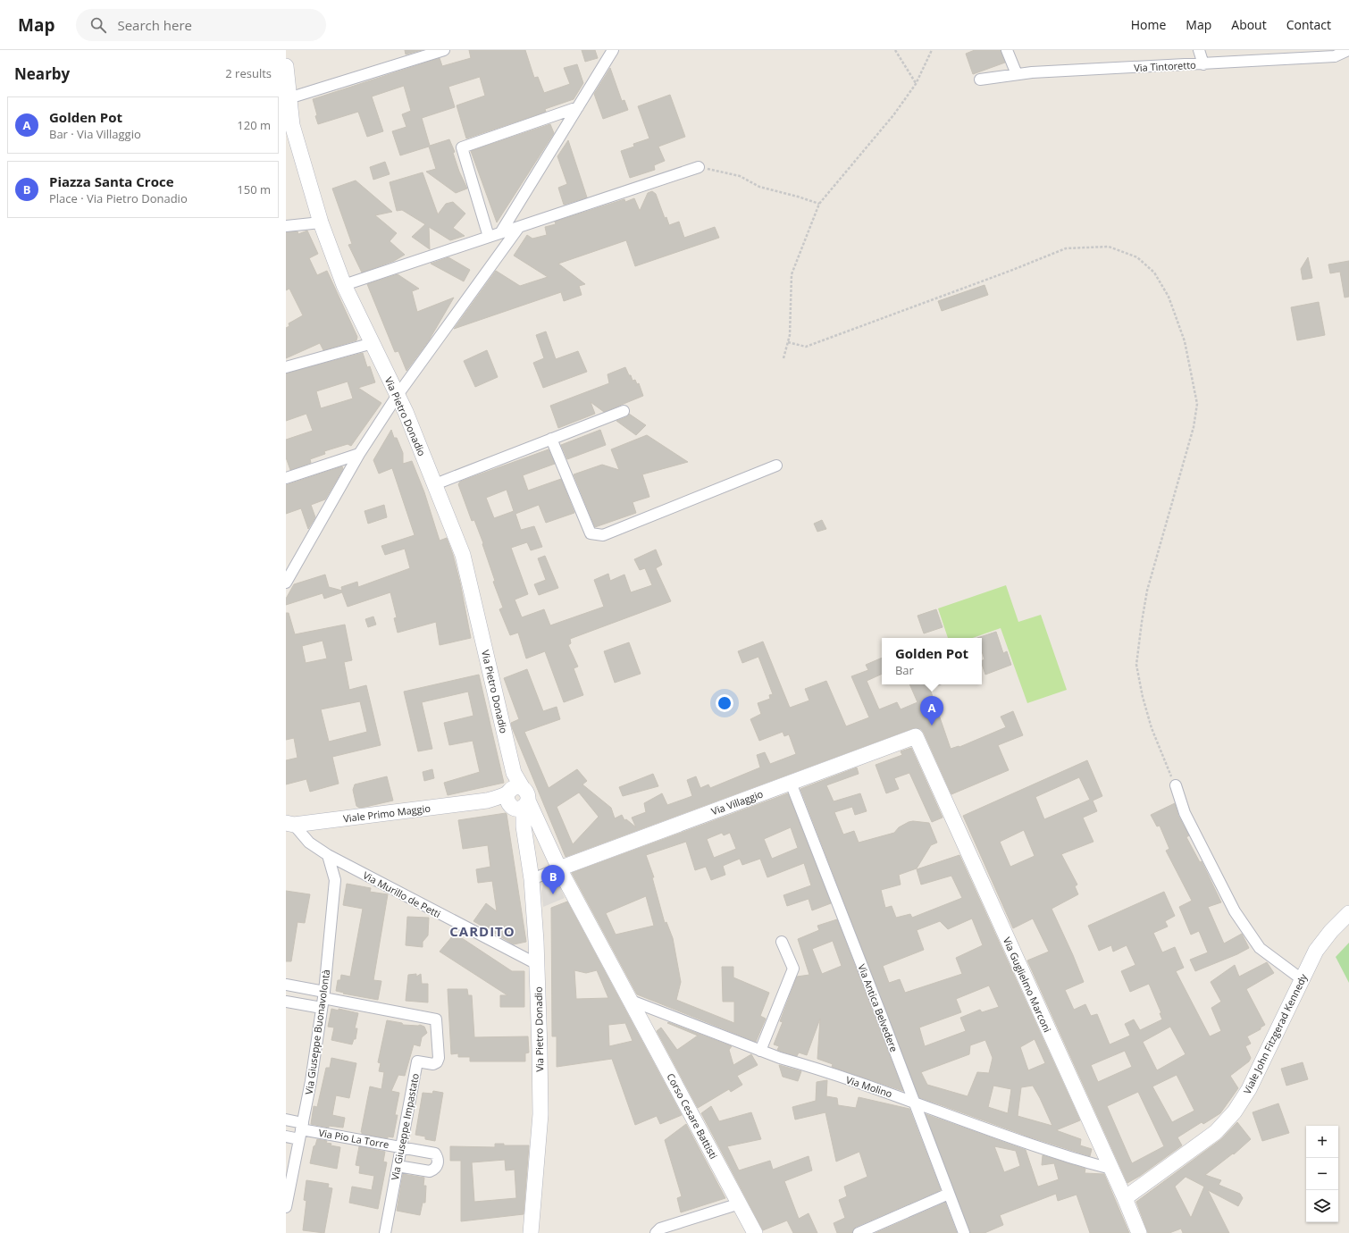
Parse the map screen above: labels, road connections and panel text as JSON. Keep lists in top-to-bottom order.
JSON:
{
  "streets": {
    "street": [
      "Via Tintoretto",
      "Via Pietro Donadio",
      "Via Villaggio",
      "Viale Primo Maggio",
      "Via Murillo de Petti",
      "Via Guglielmo Marconi",
      "Via Antica Belvedere",
      "Via Giuseppe Buonavolontà",
      "Viale John Fitzgerad Kennedy",
      "Via Molino",
      "Corso Cesare Battisti",
      "Via Giuseppe Impastato",
      "Via Pio La Torre"
    ]
  },
  "crossings": [
    ["Via Pietro Donadio", "Viale Primo Maggio"],
    ["Via Pietro Donadio", "Via Murillo de Petti"],
    ["Via Pietro Donadio", "Corso Cesare Battisti"],
    ["Via Villaggio", "Via Guglielmo Marconi"],
    ["Via Villaggio", "Via Antica Belvedere"],
    ["Via Villaggio", "Corso Cesare Battisti"],
    ["Viale Primo Maggio", "Via Murillo de Petti"],
    ["Viale Primo Maggio", "Corso Cesare Battisti"],
    ["Via Murillo de Petti", "Via Giuseppe Buonavolontà"],
    ["Via Guglielmo Marconi", "Viale John Fitzgerad Kennedy"],
    ["Via Guglielmo Marconi", "Via Molino"],
    ["Via Antica Belvedere", "Via Molino"],
    ["Via Giuseppe Buonavolontà", "Via Giuseppe Impastato"],
    ["Via Giuseppe Buonavolontà", "Via Pio La Torre"],
    ["Via Molino", "Corso Cesare Battisti"],
    ["Via Giuseppe Impastato", "Via Pio La Torre"]
  ],
  "districts": ["CARDITO"],
  "page": {
    "header": "Map",
    "search": "Search here",
    "nav": [
      "Home",
      "Map",
      "About",
      "Contact"
    ],
    "heading": ["Nearby", "2 results"],
    "list": [
      {
        "mark": "A",
        "name": "Golden Pot",
        "note": "Bar · Via Villaggio",
        "value": "120 m"
      },
      {
        "mark": "B",
        "name": "Piazza Santa Croce",
        "note": "Place · Via Pietro Donadio",
        "value": "150 m"
      }
    ],
    "popup": ["Golden Pot", "Bar"],
    "pins": ["A", "B"],
    "map_buttons": ["+", "−"]
  }
}
